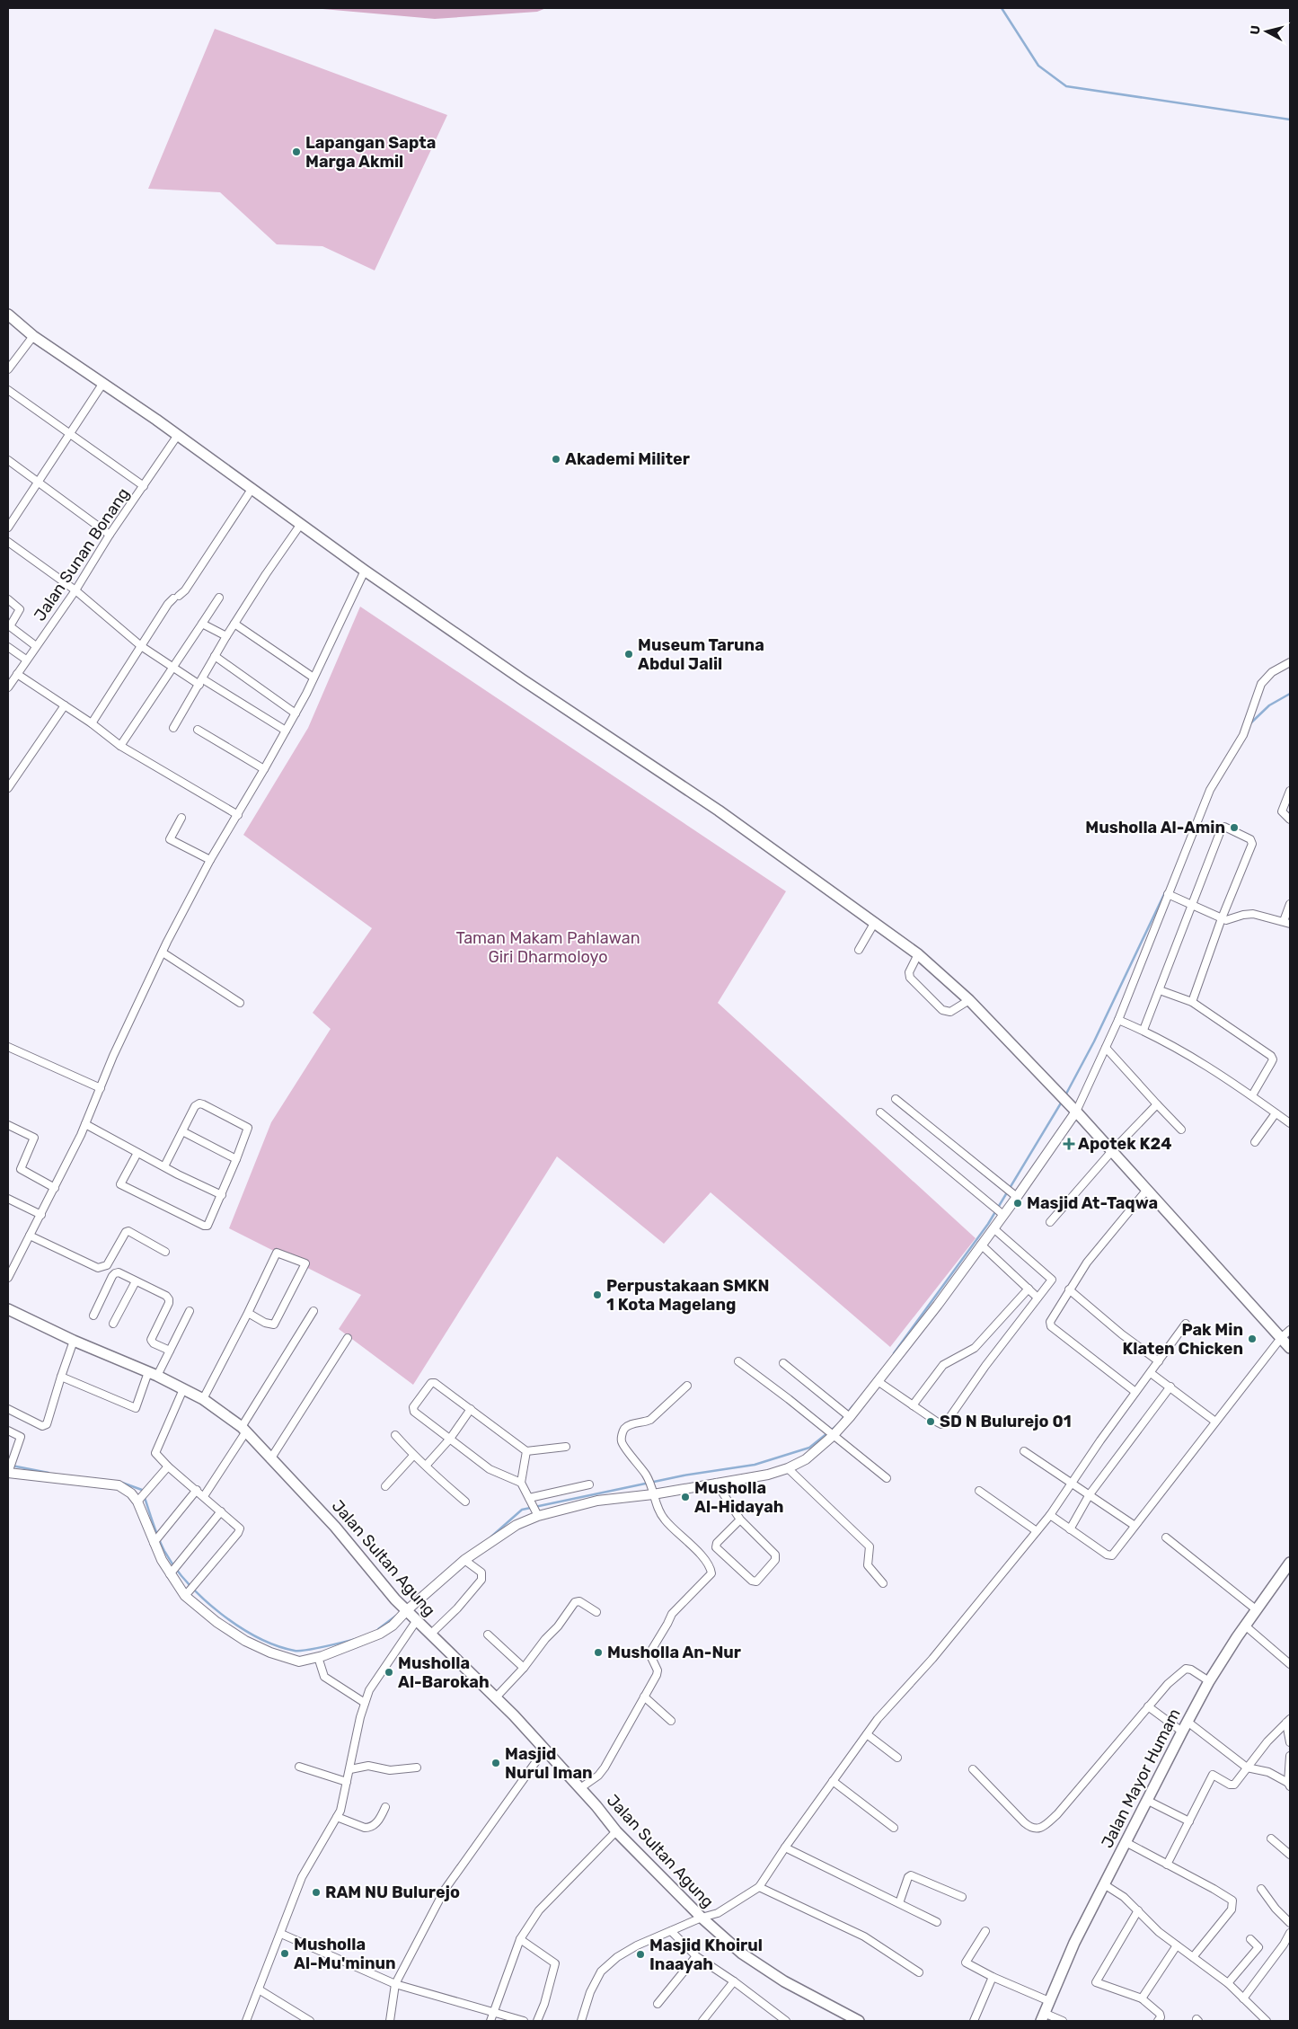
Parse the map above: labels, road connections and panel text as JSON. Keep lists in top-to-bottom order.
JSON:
{
  "streets": {
    "main road": ["Jalan Sultan Agung", "Jalan Mayor Humam"],
    "street": ["Jalan Sunan Bonang"]
  },
  "parks": ["Taman Makam Pahlawan Giri Dharmoloyo"],
  "places": {
    "other": [
      "Lapangan Sapta Marga Akmil",
      "Akademi Militer",
      "Museum Taruna Abdul Jalil",
      "Musholla Al-Amin",
      "Masjid At-Taqwa",
      "Perpustakaan SMKN 1 Kota Magelang",
      "Pak Min Klaten Chicken",
      "SD N Bulurejo 01",
      "Musholla Al-Hidayah",
      "Musholla An-Nur",
      "Musholla Al-Barokah",
      "Masjid Nurul Iman",
      "RAM NU Bulurejo",
      "Musholla Al-Mu'minun",
      "Masjid Khoirul Inaayah"
    ],
    "health": ["Apotek K24"]
  },
  "north": "left"
}
